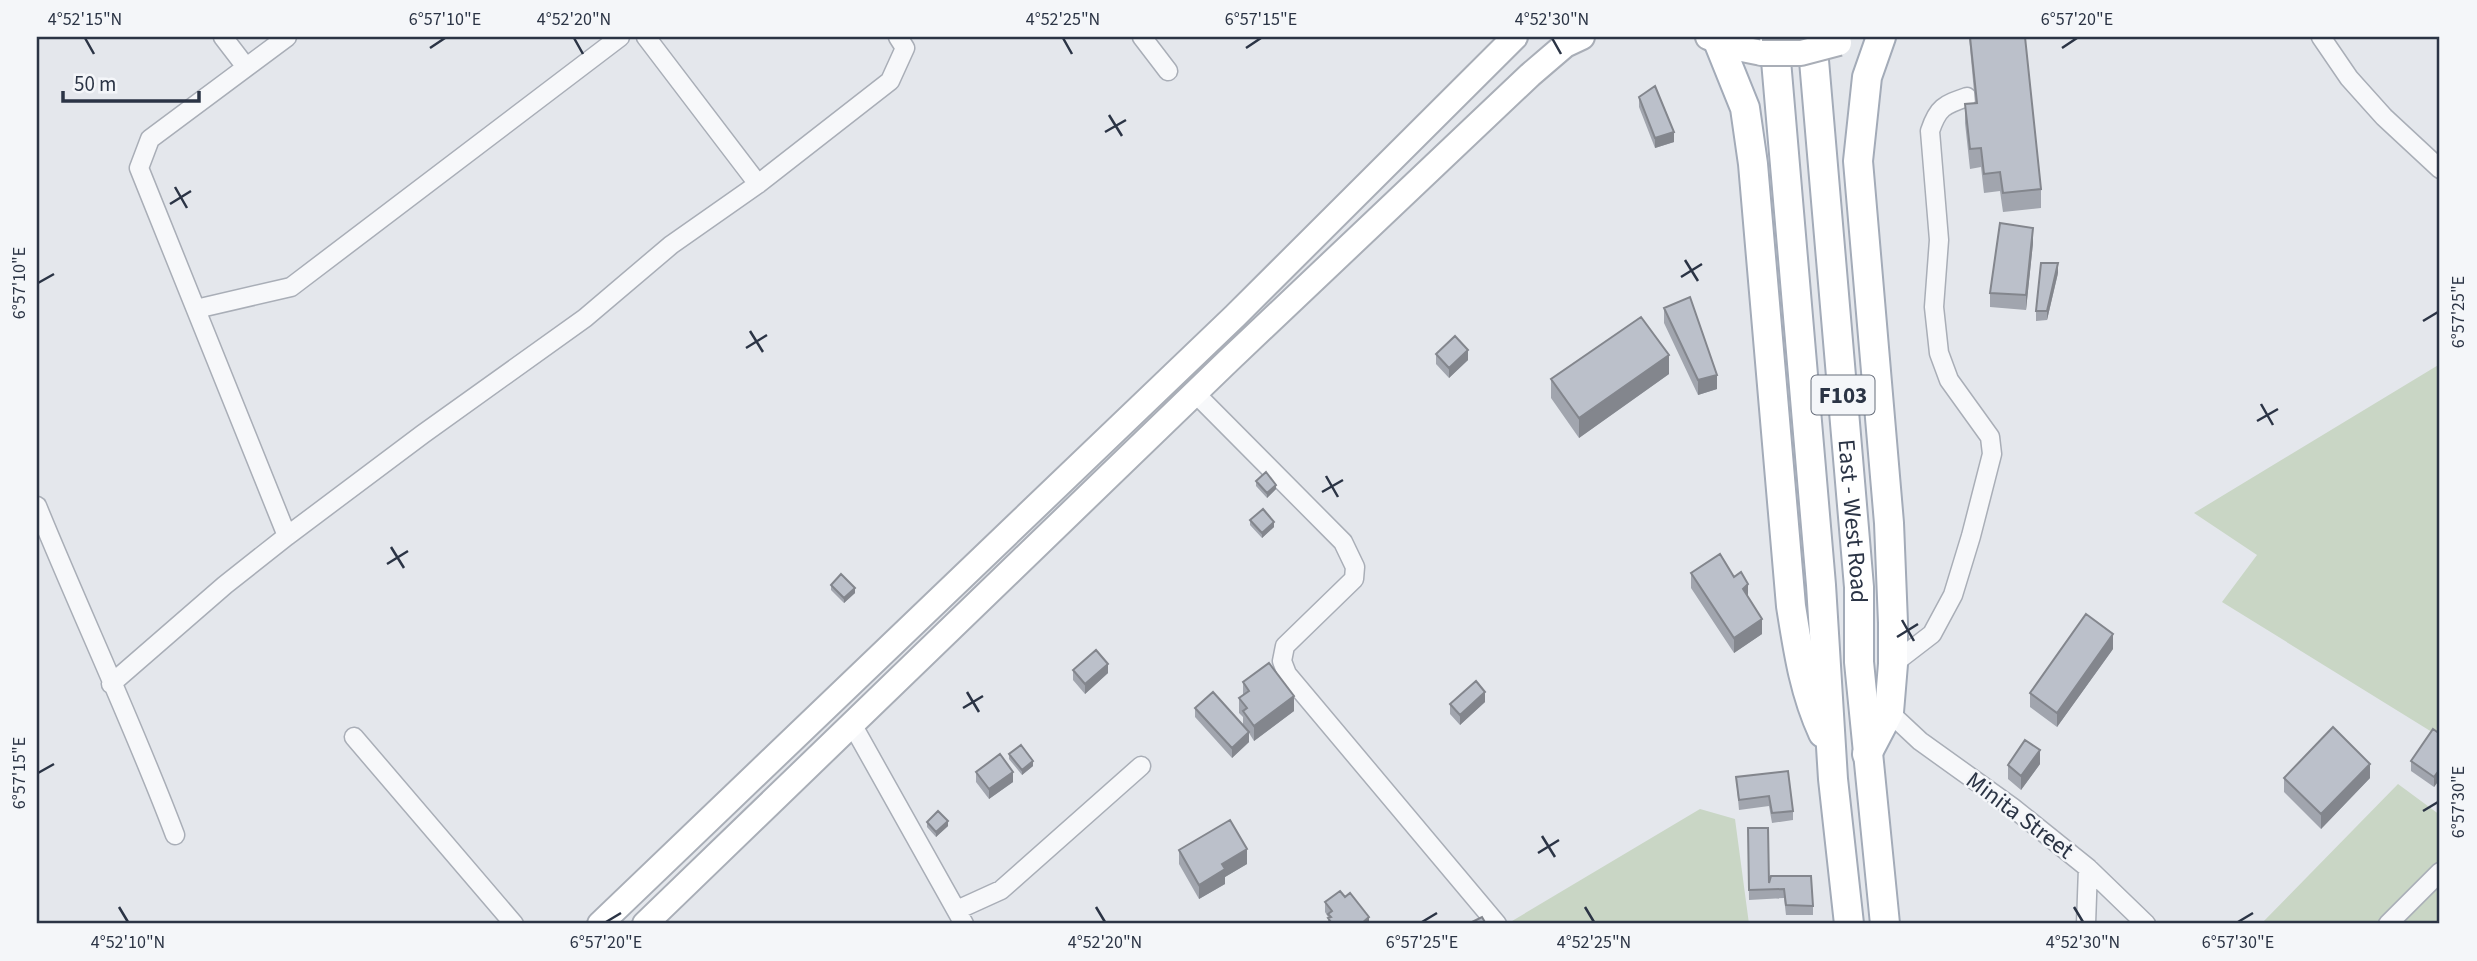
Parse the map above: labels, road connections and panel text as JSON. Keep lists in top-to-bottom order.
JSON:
{
  "streets": {
    "main road": ["F103", "East - West Road"],
    "street": ["Minita Street"]
  },
  "scale_bar": "50 m",
  "coordinates": [
    "4°52'15\"N",
    "6°57'10\"E",
    "4°52'20\"N",
    "4°52'25\"N",
    "6°57'15\"E",
    "4°52'30\"N",
    "6°57'20\"E",
    "6°57'25\"E",
    "6°57'30\"E",
    "4°52'10\"N"
  ]
}
